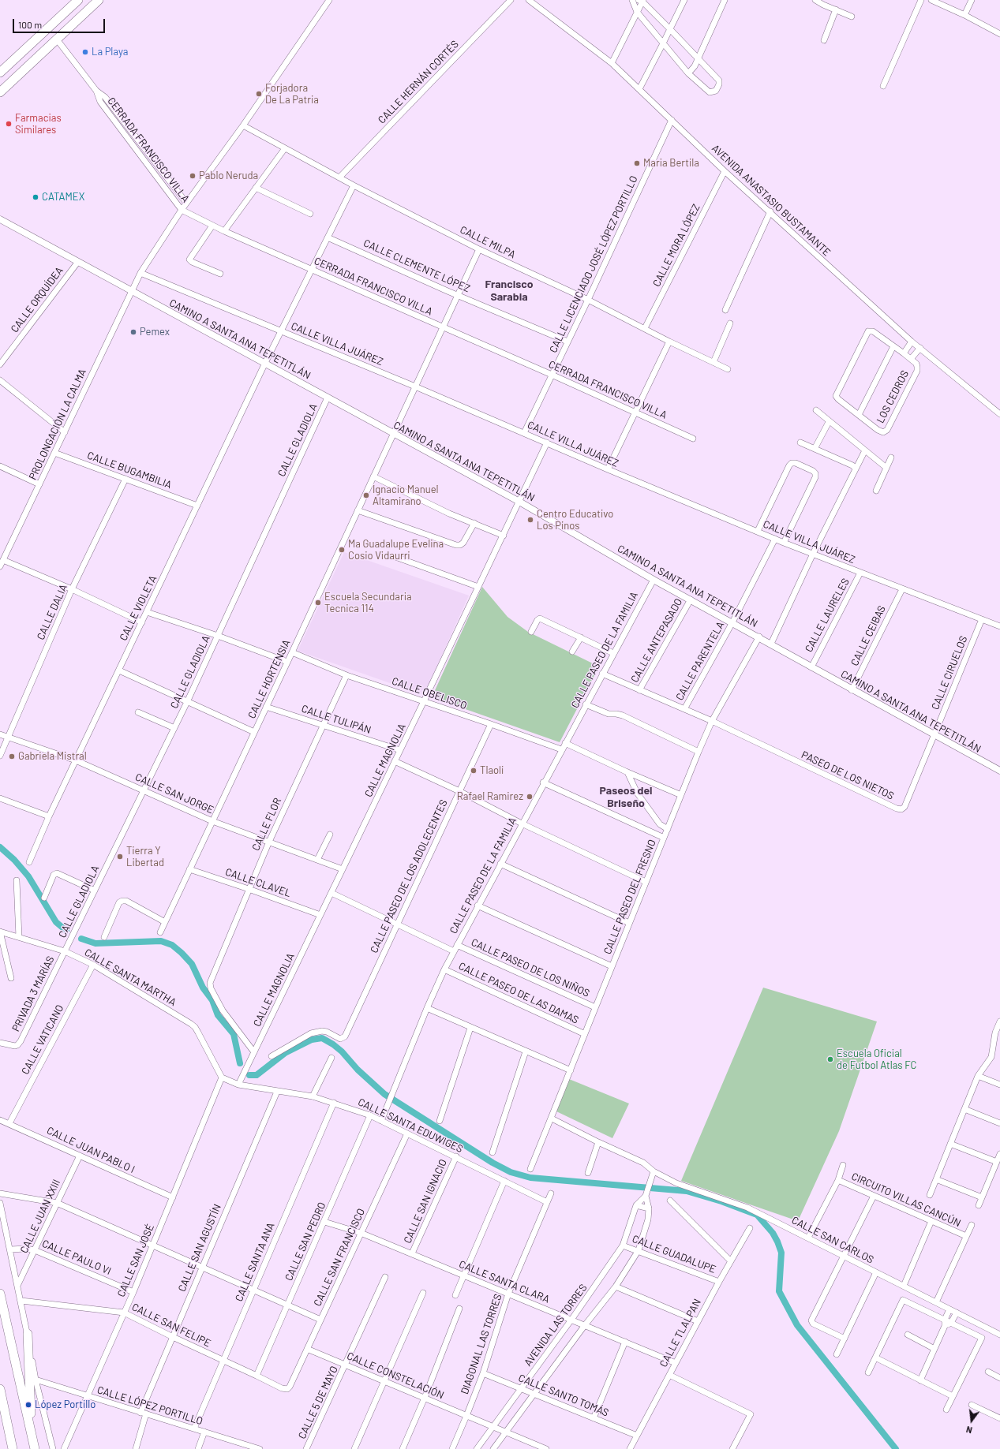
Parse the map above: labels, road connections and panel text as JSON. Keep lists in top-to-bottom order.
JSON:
{
  "streets": {
    "street": [
      "CALLE HERNÁN CORTÉS",
      "CERRADA FRANCISCO VILLA",
      "AVENIDA ANASTASIO BUSTAMANTE",
      "CALLE MILPA",
      "CALLE MORA LÓPEZ",
      "CALLE LICENCIADO JOSÉ LÓPEZ PORTILLO",
      "CALLE CLEMENTE LÓPEZ",
      "CALLE ORQUÍDEA",
      "CAMINO A SANTA ANA TEPETITLÁN",
      "CALLE VILLA JUÁREZ",
      "LOS CEDROS",
      "PROLONGACIÓN LA CALMA",
      "CALLE GLADIOLA",
      "CALLE BUGAMBILIA",
      "CALLE VIOLETA",
      "CALLE DALIA",
      "CALLE LAURELES",
      "CALLE CEIBAS",
      "CALLE ANTEPASADO",
      "CALLE PASEO DE LA FAMILIA",
      "CALLE PARENTELA",
      "CALLE CIRUELOS",
      "CALLE HORTENSIA",
      "CALLE OBELISCO",
      "CALLE TULIPÁN",
      "CALLE MAGNOLIA",
      "PASEO DE LOS NIETOS",
      "CALLE SAN JORGE",
      "CALLE FLOR",
      "CALLE PASEO DE LOS ADOLECENTES",
      "CALLE CLAVEL",
      "CALLE PASEO DEL FRESNO",
      "CALLE PASEO DE LOS NIÑOS",
      "CALLE SANTA MARTHA",
      "CALLE PASEO DE LAS DAMAS",
      "PRIVADA 3 MARÍAS",
      "CALLE VATICANO",
      "CALLE SANTA EDUWIGES",
      "CALLE JUAN PABLO I",
      "CIRCUITO VILLAS CANCÚN",
      "CALLE SAN IGNACIO",
      "CALLE JUAN XXIII",
      "CALLE SAN CARLOS",
      "CALLE SAN PEDRO",
      "CALLE SAN AGUSTÍN",
      "CALLE GUADALUPE",
      "CALLE PAULO VI",
      "CALLE SAN FRANCISCO",
      "CALLE SAN JOSÉ",
      "CALLE SANTA ANA",
      "CALLE SANTA CLARA",
      "CALLE SAN FELIPE",
      "AVENIDA LAS TORRES",
      "CALLE TLALPAN",
      "DIAGONAL LAS TORRES",
      "CALLE CONSTELACIÓN",
      "CALLE SANTO TOMÁS",
      "CALLE 5 DE MAYO",
      "CALLE LÓPEZ PORTILLO"
    ]
  },
  "crossings": [
    ["CALLE HERNÁN CORTÉS", "CALLE MILPA"],
    ["CERRADA FRANCISCO VILLA", "CALLE LICENCIADO JOSÉ LÓPEZ PORTILLO"],
    ["CERRADA FRANCISCO VILLA", "PROLONGACIÓN LA CALMA"],
    ["CERRADA FRANCISCO VILLA", "CALLE HORTENSIA"],
    ["AVENIDA ANASTASIO BUSTAMANTE", "CALLE MORA LÓPEZ"],
    ["AVENIDA ANASTASIO BUSTAMANTE", "CALLE LICENCIADO JOSÉ LÓPEZ PORTILLO"],
    ["CALLE MILPA", "CALLE MORA LÓPEZ"],
    ["CALLE MILPA", "CALLE LICENCIADO JOSÉ LÓPEZ PORTILLO"],
    ["CALLE MILPA", "PROLONGACIÓN LA CALMA"],
    ["CALLE MILPA", "CALLE HORTENSIA"],
    ["CALLE LICENCIADO JOSÉ LÓPEZ PORTILLO", "CALLE CLEMENTE LÓPEZ"],
    ["CALLE LICENCIADO JOSÉ LÓPEZ PORTILLO", "CALLE VILLA JUÁREZ"],
    ["CALLE CLEMENTE LÓPEZ", "CALLE HORTENSIA"],
    ["CALLE ORQUÍDEA", "CAMINO A SANTA ANA TEPETITLÁN"],
    ["CAMINO A SANTA ANA TEPETITLÁN", "PROLONGACIÓN LA CALMA"],
    ["CAMINO A SANTA ANA TEPETITLÁN", "CALLE GLADIOLA"],
    ["CAMINO A SANTA ANA TEPETITLÁN", "CALLE VIOLETA"],
    ["CAMINO A SANTA ANA TEPETITLÁN", "CALLE LAURELES"],
    ["CAMINO A SANTA ANA TEPETITLÁN", "CALLE CEIBAS"],
    ["CAMINO A SANTA ANA TEPETITLÁN", "CALLE ANTEPASADO"],
    ["CAMINO A SANTA ANA TEPETITLÁN", "CALLE PASEO DE LA FAMILIA"],
    ["CAMINO A SANTA ANA TEPETITLÁN", "CALLE PARENTELA"],
    ["CAMINO A SANTA ANA TEPETITLÁN", "CALLE CIRUELOS"],
    ["CAMINO A SANTA ANA TEPETITLÁN", "CALLE HORTENSIA"],
    ["CAMINO A SANTA ANA TEPETITLÁN", "CALLE MAGNOLIA"],
    ["CAMINO A SANTA ANA TEPETITLÁN", "PASEO DE LOS NIETOS"],
    ["CAMINO A SANTA ANA TEPETITLÁN", "CALLE PASEO DEL FRESNO"],
    ["CALLE VILLA JUÁREZ", "PROLONGACIÓN LA CALMA"],
    ["CALLE VILLA JUÁREZ", "CALLE LAURELES"],
    ["CALLE VILLA JUÁREZ", "CALLE CEIBAS"],
    ["CALLE VILLA JUÁREZ", "CALLE PARENTELA"],
    ["CALLE VILLA JUÁREZ", "CALLE CIRUELOS"],
    ["CALLE VILLA JUÁREZ", "CALLE HORTENSIA"],
    ["CALLE VILLA JUÁREZ", "CALLE MAGNOLIA"],
    ["PROLONGACIÓN LA CALMA", "CALLE BUGAMBILIA"],
    ["CALLE GLADIOLA", "CALLE SAN JORGE"],
    ["CALLE GLADIOLA", "CALLE SANTA MARTHA"],
    ["CALLE GLADIOLA", "PRIVADA 3 MARÍAS"],
    ["CALLE BUGAMBILIA", "CALLE VIOLETA"],
    ["CALLE BUGAMBILIA", "CALLE DALIA"],
    ["CALLE VIOLETA", "CALLE SAN JORGE"],
    ["CALLE DALIA", "CALLE SAN JORGE"],
    ["CALLE ANTEPASADO", "PASEO DE LOS NIETOS"],
    ["CALLE PASEO DE LA FAMILIA", "CALLE OBELISCO"],
    ["CALLE PASEO DE LA FAMILIA", "PASEO DE LOS NIETOS"],
    ["CALLE PASEO DE LA FAMILIA", "CALLE PASEO DE LOS NIÑOS"],
    ["CALLE PASEO DE LA FAMILIA", "CALLE PASEO DE LAS DAMAS"],
    ["CALLE PASEO DE LA FAMILIA", "CALLE SANTA EDUWIGES"],
    ["CALLE PARENTELA", "PASEO DE LOS NIETOS"],
    ["CALLE CIRUELOS", "PASEO DE LOS NIETOS"],
    ["CALLE HORTENSIA", "CALLE OBELISCO"],
    ["CALLE HORTENSIA", "CALLE TULIPÁN"],
    ["CALLE HORTENSIA", "CALLE SAN JORGE"],
    ["CALLE HORTENSIA", "CALLE CLAVEL"],
    ["CALLE OBELISCO", "CALLE MAGNOLIA"],
    ["CALLE OBELISCO", "CALLE FLOR"],
    ["CALLE OBELISCO", "CALLE PASEO DE LOS ADOLECENTES"],
    ["CALLE TULIPÁN", "CALLE MAGNOLIA"],
    ["CALLE TULIPÁN", "CALLE FLOR"],
    ["CALLE MAGNOLIA", "CALLE SAN JORGE"],
    ["CALLE MAGNOLIA", "CALLE FLOR"],
    ["CALLE MAGNOLIA", "CALLE CLAVEL"],
    ["CALLE MAGNOLIA", "CALLE SANTA EDUWIGES"],
    ["PASEO DE LOS NIETOS", "CALLE PASEO DEL FRESNO"],
    ["CALLE SAN JORGE", "CALLE FLOR"],
    ["CALLE FLOR", "CALLE CLAVEL"],
    ["CALLE PASEO DEL FRESNO", "CALLE PASEO DE LOS NIÑOS"],
    ["CALLE PASEO DEL FRESNO", "CALLE PASEO DE LAS DAMAS"],
    ["CALLE PASEO DEL FRESNO", "CALLE SAN CARLOS"],
    ["CALLE SANTA MARTHA", "PRIVADA 3 MARÍAS"],
    ["CALLE SANTA MARTHA", "CALLE VATICANO"],
    ["CALLE SANTA MARTHA", "CALLE SANTA EDUWIGES"],
    ["CALLE SANTA MARTHA", "CALLE SAN JOSÉ"],
    ["CALLE VATICANO", "CALLE JUAN PABLO I"],
    ["CALLE SANTA EDUWIGES", "CALLE SAN IGNACIO"],
    ["CALLE SANTA EDUWIGES", "CALLE SAN PEDRO"],
    ["CALLE SANTA EDUWIGES", "CALLE SAN AGUSTÍN"],
    ["CALLE SANTA EDUWIGES", "CALLE SAN FRANCISCO"],
    ["CALLE SANTA EDUWIGES", "CALLE SAN JOSÉ"],
    ["CALLE SANTA EDUWIGES", "CALLE SANTA ANA"],
    ["CALLE SANTA EDUWIGES", "DIAGONAL LAS TORRES"],
    ["CALLE JUAN PABLO I", "CALLE JUAN XXIII"],
    ["CALLE JUAN PABLO I", "CALLE SAN JOSÉ"],
    ["CALLE SAN IGNACIO", "CALLE SANTA CLARA"],
    ["CALLE JUAN XXIII", "CALLE PAULO VI"],
    ["CALLE SAN CARLOS", "AVENIDA LAS TORRES"],
    ["CALLE SAN PEDRO", "CALLE SANTA CLARA"],
    ["CALLE SAN PEDRO", "CALLE SAN FELIPE"],
    ["CALLE SAN AGUSTÍN", "CALLE SAN FELIPE"],
    ["CALLE SAN AGUSTÍN", "CALLE LÓPEZ PORTILLO"],
    ["CALLE GUADALUPE", "AVENIDA LAS TORRES"],
    ["CALLE GUADALUPE", "CALLE TLALPAN"],
    ["CALLE PAULO VI", "CALLE SAN JOSÉ"],
    ["CALLE SAN FRANCISCO", "CALLE SANTA CLARA"],
    ["CALLE SAN FRANCISCO", "CALLE SAN FELIPE"],
    ["CALLE SAN FRANCISCO", "CALLE CONSTELACIÓN"],
    ["CALLE SAN JOSÉ", "CALLE SAN FELIPE"],
    ["CALLE SAN JOSÉ", "CALLE LÓPEZ PORTILLO"],
    ["CALLE SANTA ANA", "CALLE SAN FELIPE"],
    ["CALLE SANTA ANA", "CALLE LÓPEZ PORTILLO"],
    ["CALLE SANTA CLARA", "AVENIDA LAS TORRES"],
    ["CALLE SANTA CLARA", "CALLE TLALPAN"],
    ["CALLE SANTA CLARA", "DIAGONAL LAS TORRES"],
    ["AVENIDA LAS TORRES", "CALLE CONSTELACIÓN"],
    ["AVENIDA LAS TORRES", "CALLE SANTO TOMÁS"],
    ["CALLE TLALPAN", "CALLE SANTO TOMÁS"],
    ["DIAGONAL LAS TORRES", "CALLE CONSTELACIÓN"],
    ["DIAGONAL LAS TORRES", "CALLE SANTO TOMÁS"],
    ["CALLE CONSTELACIÓN", "CALLE 5 DE MAYO"]
  ],
  "districts": ["Francisco Sarabia", "Paseos del Briseño"],
  "places": [
    "La Playa",
    "Forjadora De La Patria",
    "Farmacias Similares",
    "Maria Bertila",
    "Pablo Neruda",
    "CATAMEX",
    "Pemex",
    "Ignacio Manuel Altamirano",
    "Centro Educativo Los Pinos",
    "Ma Guadalupe Evelina Cosio Vidaurri",
    "Escuela Secundaria Tecnica 114",
    "Gabriela Mistral",
    "Tlaoli",
    "Rafael Ramirez",
    "Tierra Y Libertad",
    "Escuela Oficial de Futbol Atlas FC",
    "López Portillo"
  ],
  "scale_bar": "100 m",
  "north": "bottom"
}
